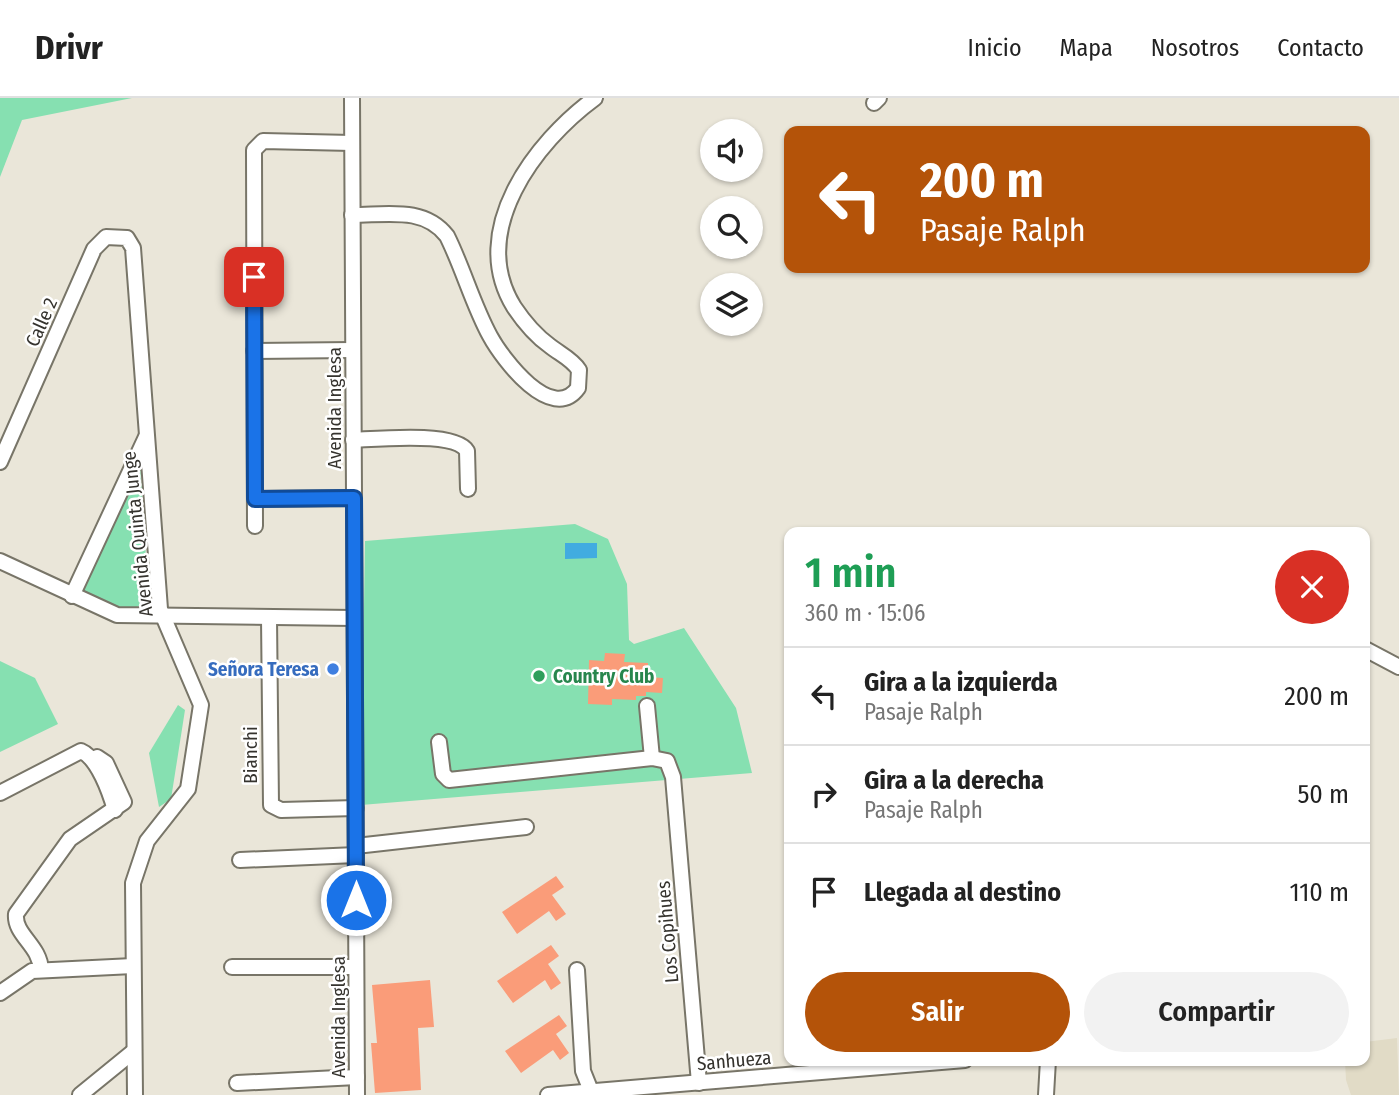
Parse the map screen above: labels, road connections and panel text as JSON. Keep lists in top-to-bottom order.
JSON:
{
  "streets": {
    "street": [
      "Calle 2",
      "Avenida Inglesa",
      "Avenida Quinta Junge",
      "Bianchi",
      "Los Copihues",
      "Sanhueza"
    ]
  },
  "crossings": [
    ["Calle 2", "Avenida Quinta Junge"],
    ["Avenida Inglesa", "Bianchi"],
    ["Los Copihues", "Sanhueza"]
  ],
  "places": ["Señora Teresa", "Country Club"],
  "page": {
    "header": "Drivr",
    "nav": [
      "Inicio",
      "Mapa",
      "Nosotros",
      "Contacto"
    ],
    "turn": ["200 m", "Pasaje Ralph"],
    "heading": ["1 min", "360 m · 15:06"],
    "list": [
      {
        "name": "Gira a la izquierda",
        "note": "Pasaje Ralph",
        "value": "200 m"
      },
      {
        "name": "Gira a la derecha",
        "note": "Pasaje Ralph",
        "value": "50 m"
      },
      {
        "name": "Llegada al destino",
        "value": "110 m"
      }
    ],
    "buttons": ["Salir", "Compartir"]
  }
}
